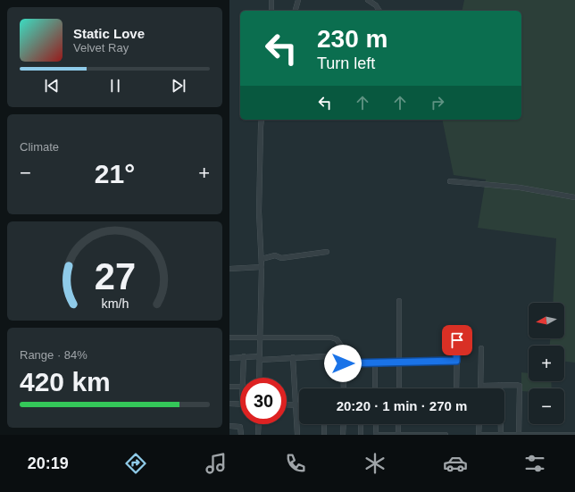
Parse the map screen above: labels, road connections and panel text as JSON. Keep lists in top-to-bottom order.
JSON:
{
  "north": "left",
  "page": {
    "turn": ["230 m", "Turn left"],
    "song": ["Static Love", "Velvet Ray"],
    "tile": [
      "Climate",
      ["Range · 84%", "420 km"]
    ],
    "heat": ["−", "21°", "+"],
    "map_buttons": ["+", "−"],
    "limit": "30",
    "trip": "20:20 · 1 min · 270 m",
    "tabs": "20:19",
    "gauge": ["27", "km/h"]
  }
}
